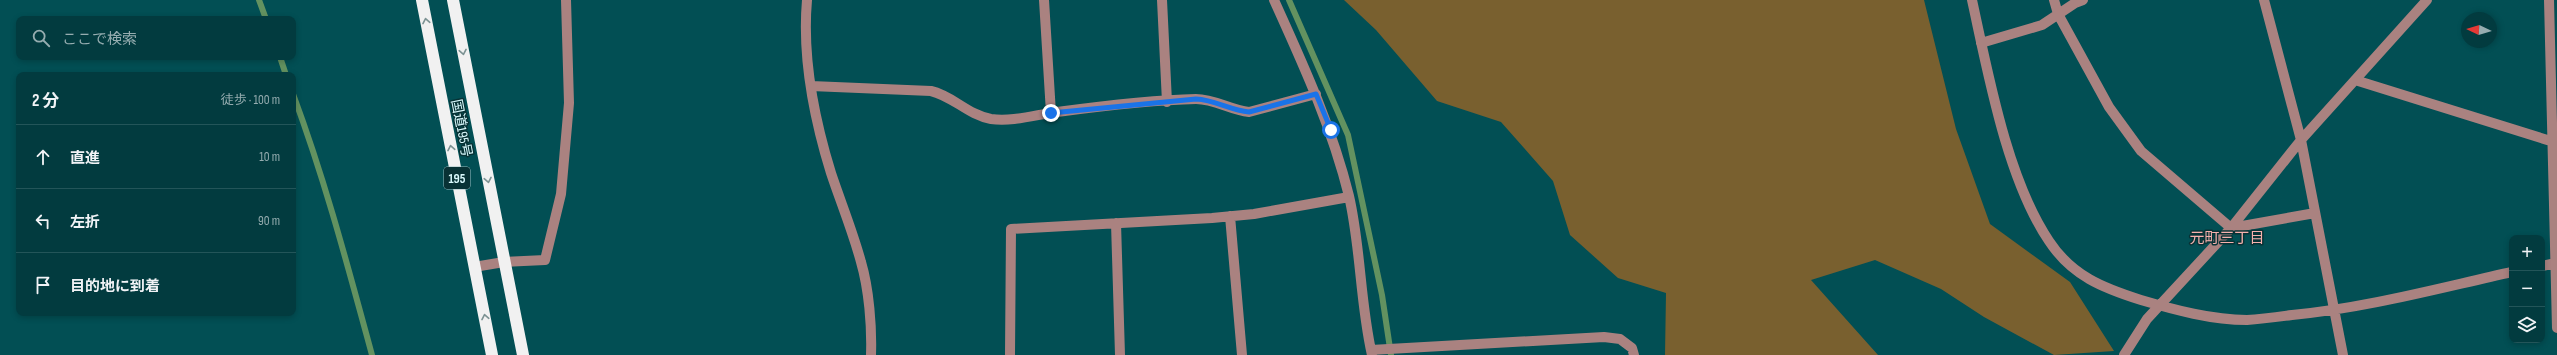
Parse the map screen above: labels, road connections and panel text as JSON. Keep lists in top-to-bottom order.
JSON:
{
  "streets": {
    "highway": ["国道195号", "195"]
  },
  "districts": ["元町三丁目"],
  "north": "left",
  "page": {
    "search": "ここで検索",
    "heading": ["2 分", "徒歩 · 100 m"],
    "list": [
      ["直進", "10 m"],
      ["左折", "90 m"],
      "目的地に到着"
    ],
    "map_buttons": ["+", "−"]
  }
}
